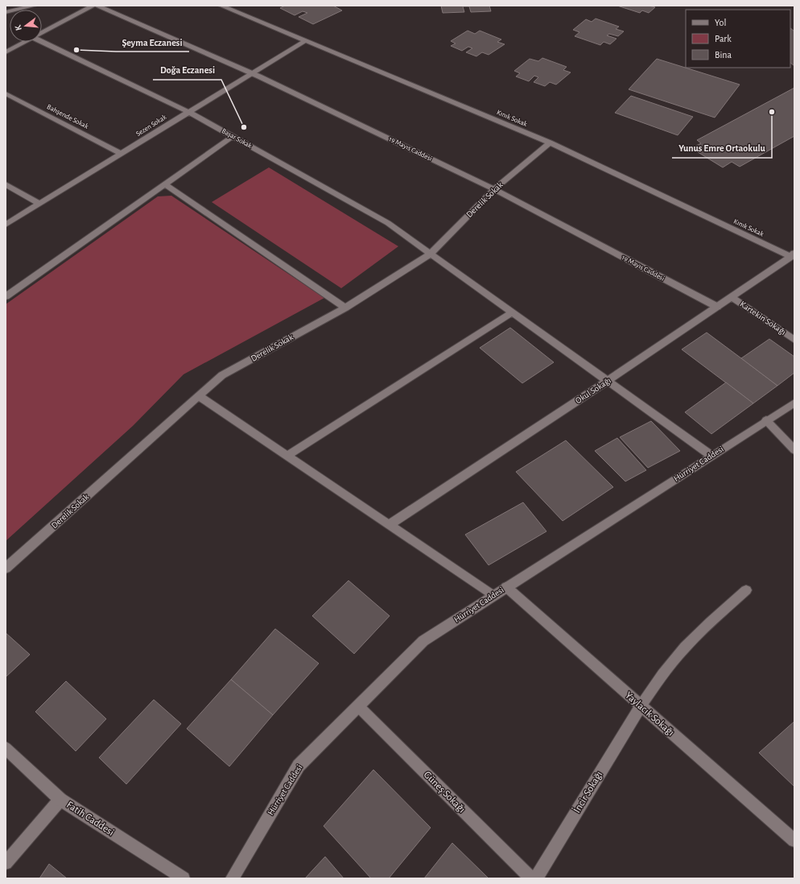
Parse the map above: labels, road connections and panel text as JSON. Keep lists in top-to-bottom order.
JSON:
{
  "streets": {
    "street": [
      "Bahşende Sokak",
      "Kınık Sokak",
      "Sezen Sokak",
      "Başar Sokak",
      "19 Mayıs Caddesi",
      "Derelik Sokak",
      "Kartekin Sokağı",
      "Okul Sokağı",
      "Hürriyet Caddesi",
      "Yaylacık Sokağı",
      "Güneş Sokağı",
      "İncir Sokağı",
      "Fatih Caddesi"
    ]
  },
  "crossings": [
    ["Bahşende Sokak", "Sezen Sokak"],
    ["Kınık Sokak", "Sezen Sokak"],
    ["Kınık Sokak", "Derelik Sokak"],
    ["Kınık Sokak", "Okul Sokağı"],
    ["Sezen Sokak", "Başar Sokak"],
    ["Sezen Sokak", "19 Mayıs Caddesi"],
    ["Başar Sokak", "Derelik Sokak"],
    ["Başar Sokak", "Okul Sokağı"],
    ["Başar Sokak", "Hürriyet Caddesi"],
    ["19 Mayıs Caddesi", "Derelik Sokak"],
    ["19 Mayıs Caddesi", "Okul Sokağı"],
    ["Kartekin Sokağı", "Okul Sokağı"],
    ["Hürriyet Caddesi", "Yaylacık Sokağı"],
    ["Hürriyet Caddesi", "Güneş Sokağı"],
    ["Yaylacık Sokağı", "İncir Sokağı"]
  ],
  "places": ["Şeyma Eczanesi", "Yunus Emre Ortaokulu", "Doğa Eczanesi"],
  "legend": ["Yol", "Park", "Bina"],
  "north": "left"
}
